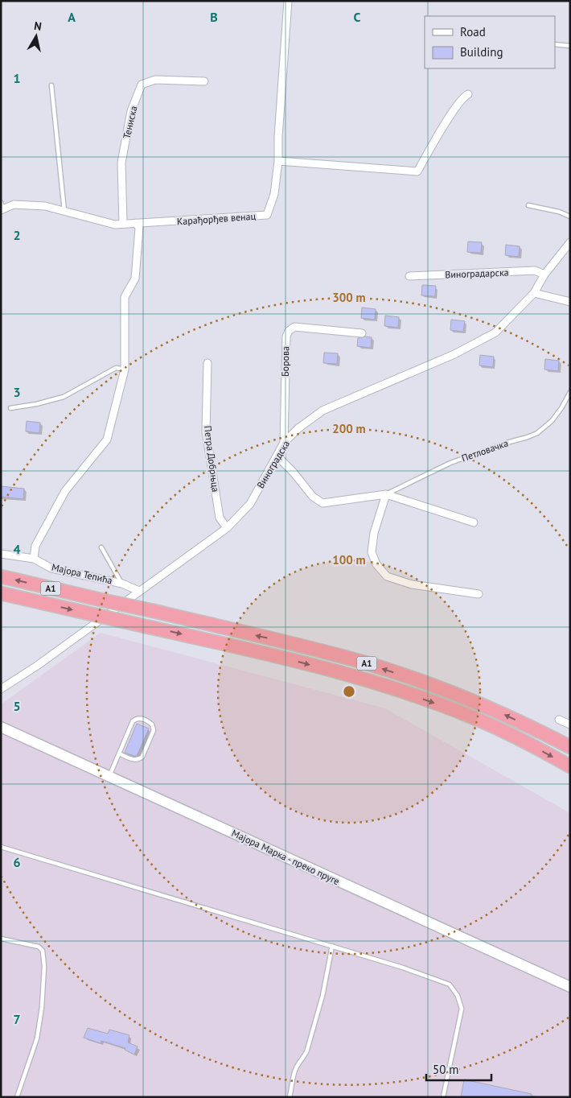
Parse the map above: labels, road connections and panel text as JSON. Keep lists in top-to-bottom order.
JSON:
{
  "streets": {
    "highway": ["A1"],
    "street": [
      "Тениска",
      "Карађорђев венац",
      "Виноградарска",
      "Борова",
      "Петловачка",
      "Петра Добрњца",
      "Виноградска",
      "Мајора Тепића",
      "Мајора Марка - преко пруге"
    ]
  },
  "crossings": [
    ["Тениска", "Карађорђев венац"],
    ["Виноградарска", "Виноградска"],
    ["Борова", "Виноградска"],
    ["Петловачка", "Виноградска"],
    ["Петра Добрњца", "Виноградска"],
    ["Виноградска", "Мајора Тепића"]
  ],
  "legend": ["Road", "Building"],
  "scale_bar": "50 m",
  "north": "top",
  "grid": {
    "columns": ["A", "B", "C"],
    "rows": [
      "1",
      "2",
      "3",
      "4",
      "5",
      "6",
      "7"
    ]
  },
  "rings": ["300 m", "200 m", "100 m"]
}
